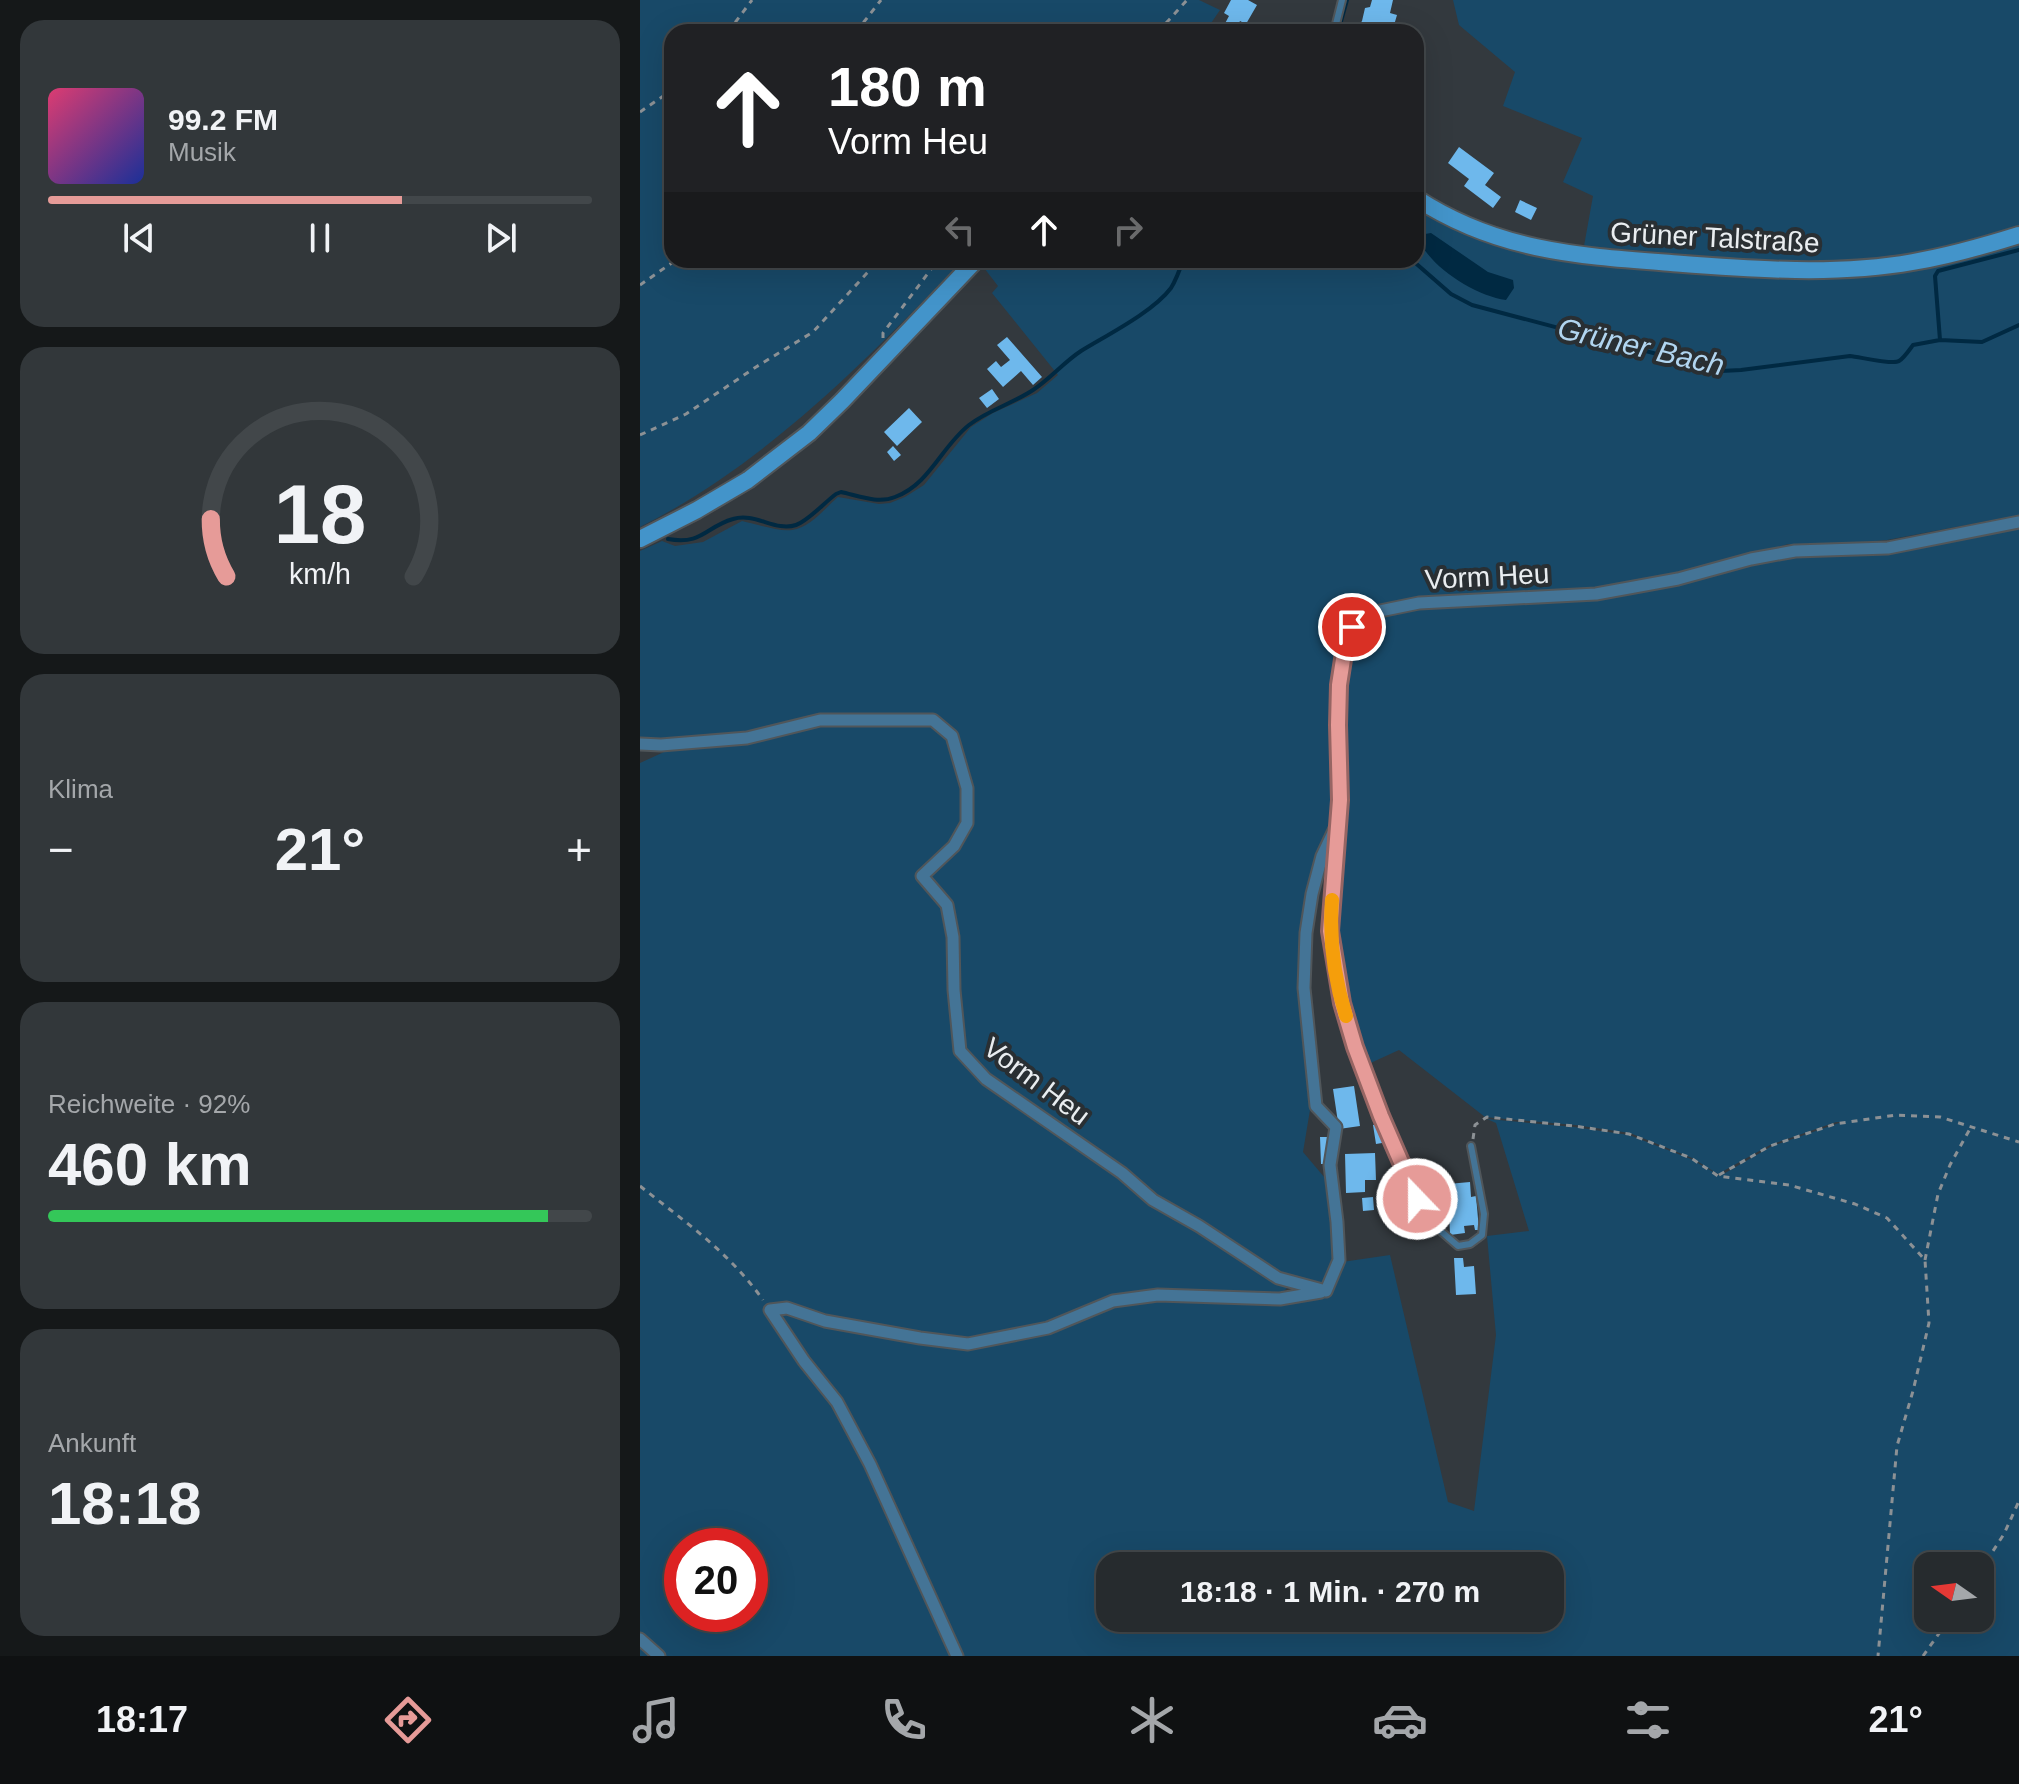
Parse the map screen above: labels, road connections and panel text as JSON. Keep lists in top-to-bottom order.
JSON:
{
  "streets": {
    "main road": ["Grüner Talstraße"],
    "street": ["Vorm Heu"]
  },
  "water": ["Grüner Bach"],
  "north": "left",
  "page": {
    "turn": ["180 m", "Vorm Heu"],
    "song": ["99.2 FM", "Musik"],
    "tile": [
      "Klima",
      ["Reichweite · 92%", "460 km"],
      ["Ankunft", "18:18"]
    ],
    "heat": ["−", "21°", "+"],
    "limit": "20",
    "trip": "18:18 · 1 Min. · 270 m",
    "tabs": ["18:17", "21°"],
    "gauge": ["18", "km/h"]
  }
}
